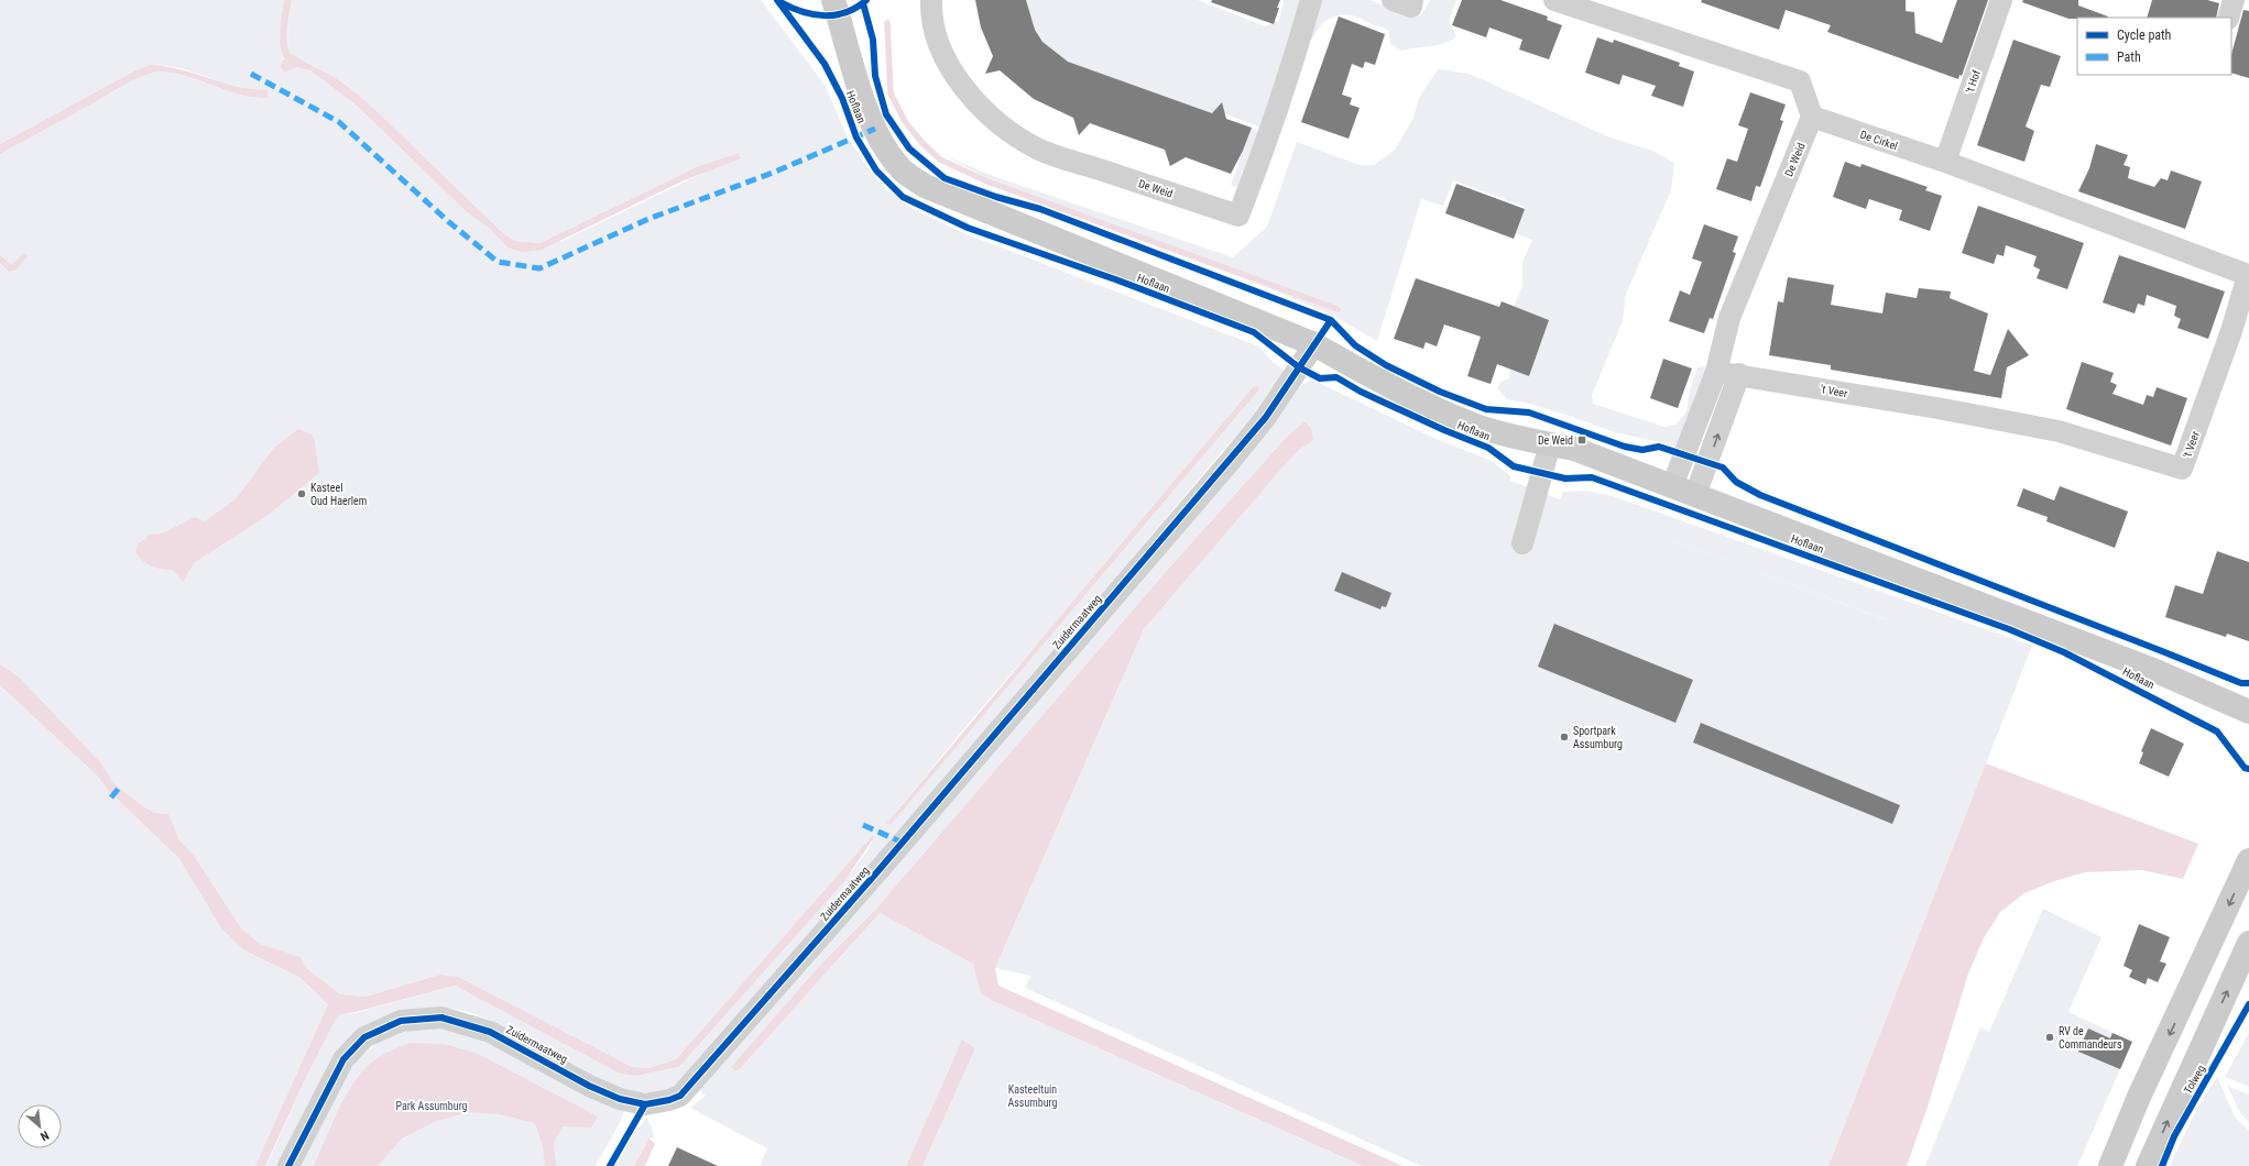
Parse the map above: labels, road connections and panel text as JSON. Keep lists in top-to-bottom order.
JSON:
{
  "streets": {
    "main road": ["Hoflaan", "Tolweg"],
    "street": [
      "'t Hof",
      "De Cirkel",
      "De Weid",
      "'t Veer",
      "Zuidermaatweg"
    ]
  },
  "crossings": [
    ["'t Hof", "De Cirkel"],
    ["'t Hof", "'t Veer"],
    ["Hoflaan", "De Weid"],
    ["Hoflaan", "Zuidermaatweg"],
    ["De Cirkel", "De Weid"],
    ["De Cirkel", "'t Veer"],
    ["De Weid", "'t Veer"]
  ],
  "parks": ["Kasteeltuin Assumburg", "Park Assumburg"],
  "places": {
    "transit": ["De Weid"],
    "other": ["Kasteel Oud Haerlem", "Sportpark Assumburg", "RV de Commandeurs"]
  },
  "legend": ["Cycle path", "Path"],
  "north": "bottom right"
}
